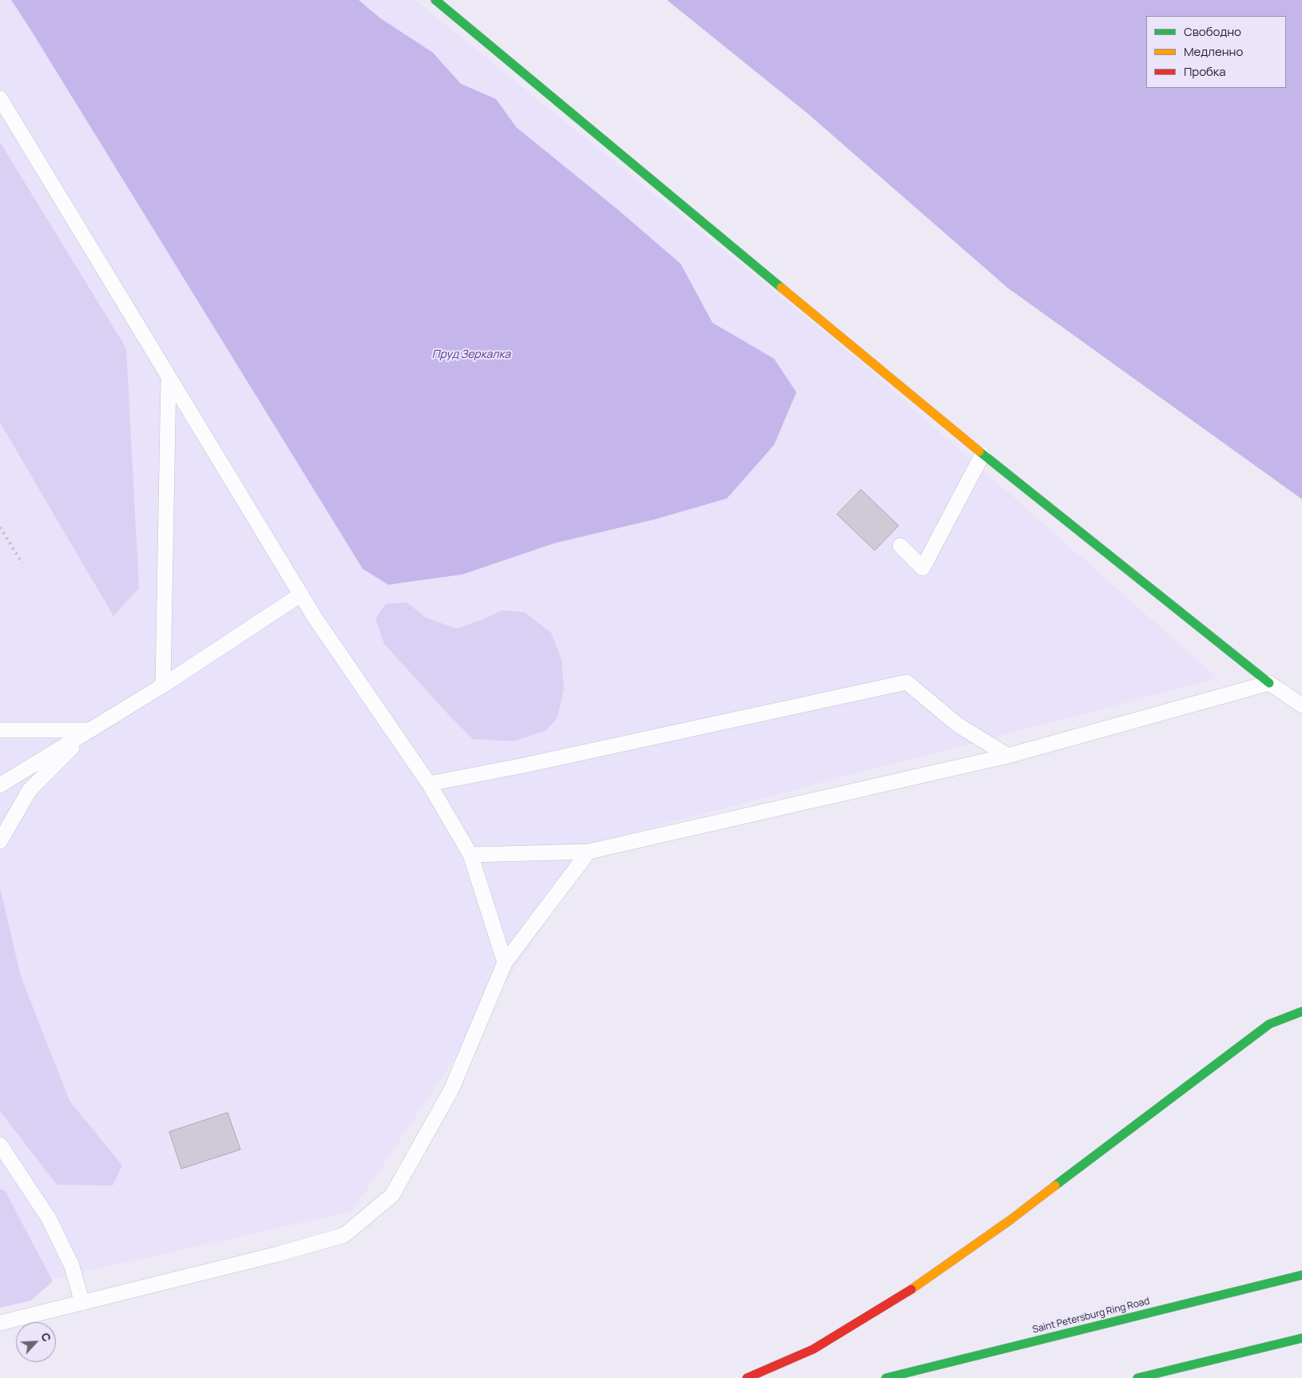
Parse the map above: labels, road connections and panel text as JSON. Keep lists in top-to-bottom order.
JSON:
{
  "streets": {
    "main road": ["Saint Petersburg Ring Road"]
  },
  "water": ["Пруд Зеркалка"],
  "legend": ["Свободно", "Медленно", "Пробка"],
  "north": "top right"
}
